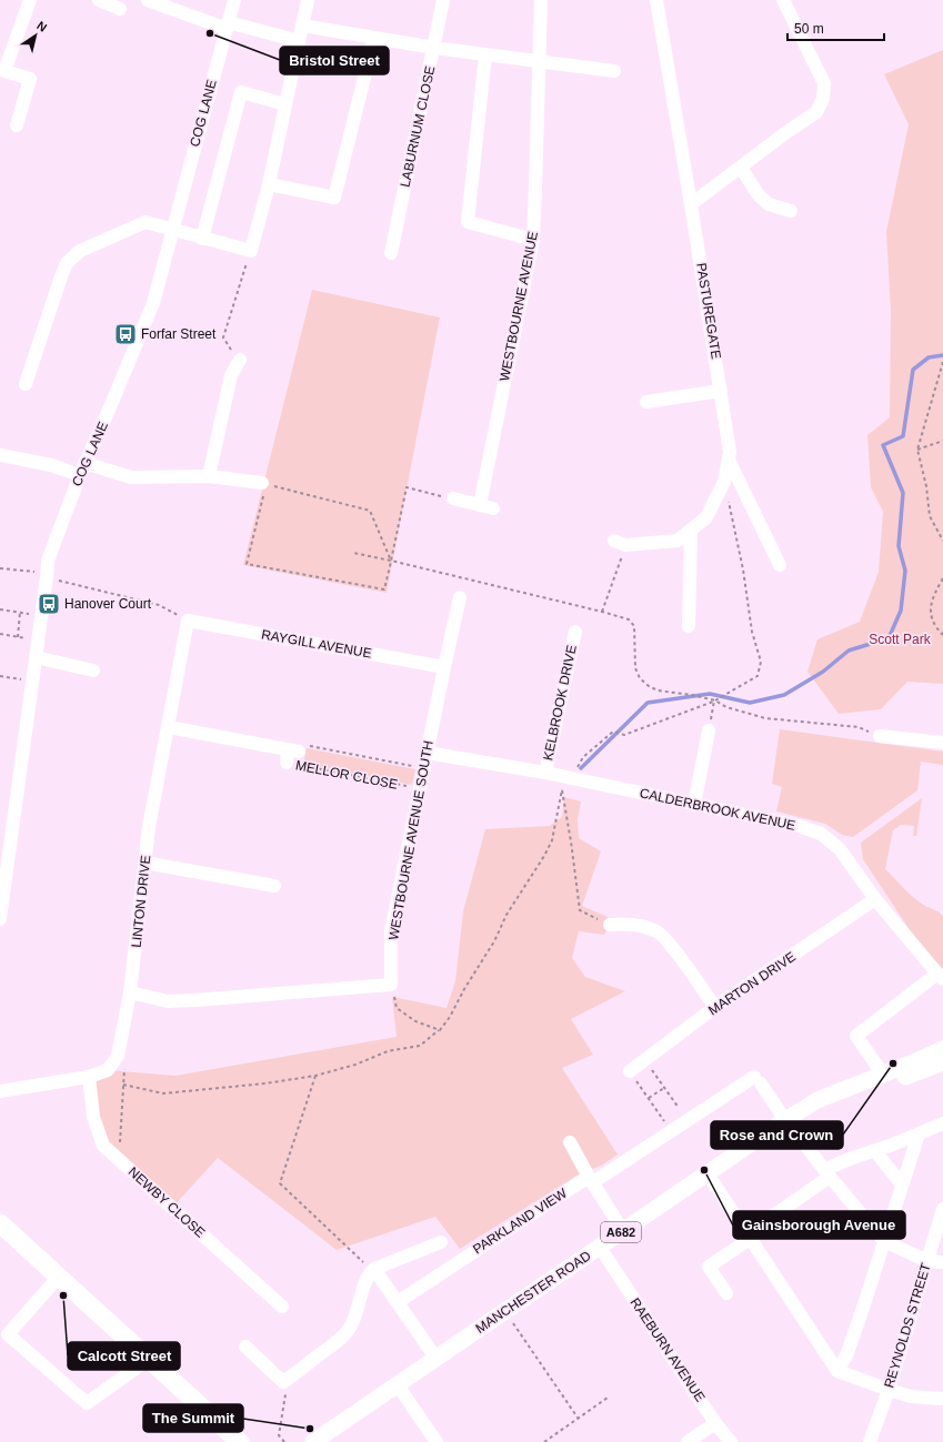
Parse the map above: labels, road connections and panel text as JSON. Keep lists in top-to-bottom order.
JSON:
{
  "streets": {
    "main road": ["A682", "MANCHESTER ROAD"],
    "street": [
      "COG LANE",
      "LABURNUM CLOSE",
      "WESTBOURNE AVENUE",
      "PASTUREGATE",
      "RAYGILL AVENUE",
      "KELBROOK DRIVE",
      "MELLOR CLOSE",
      "CALDERBROOK AVENUE",
      "WESTBOURNE AVENUE SOUTH",
      "LINTON DRIVE",
      "MARTON DRIVE",
      "NEWBY CLOSE",
      "PARKLAND VIEW",
      "REYNOLDS STREET",
      "RAEBURN AVENUE"
    ]
  },
  "crossings": [
    ["RAYGILL AVENUE", "WESTBOURNE AVENUE SOUTH"],
    ["RAYGILL AVENUE", "LINTON DRIVE"],
    ["KELBROOK DRIVE", "CALDERBROOK AVENUE"],
    ["MELLOR CLOSE", "WESTBOURNE AVENUE SOUTH"],
    ["MELLOR CLOSE", "LINTON DRIVE"],
    ["CALDERBROOK AVENUE", "WESTBOURNE AVENUE SOUTH"],
    ["CALDERBROOK AVENUE", "MARTON DRIVE"],
    ["PARKLAND VIEW", "MANCHESTER ROAD"],
    ["MANCHESTER ROAD", "RAEBURN AVENUE"]
  ],
  "parks": ["Scott Park"],
  "places": {
    "other": [
      "Bristol Street",
      "Rose and Crown",
      "Gainsborough Avenue",
      "Calcott Street",
      "The Summit"
    ],
    "bus stop": ["Forfar Street", "Hanover Court"]
  },
  "scale_bar": "50 m",
  "north": "top right"
}
